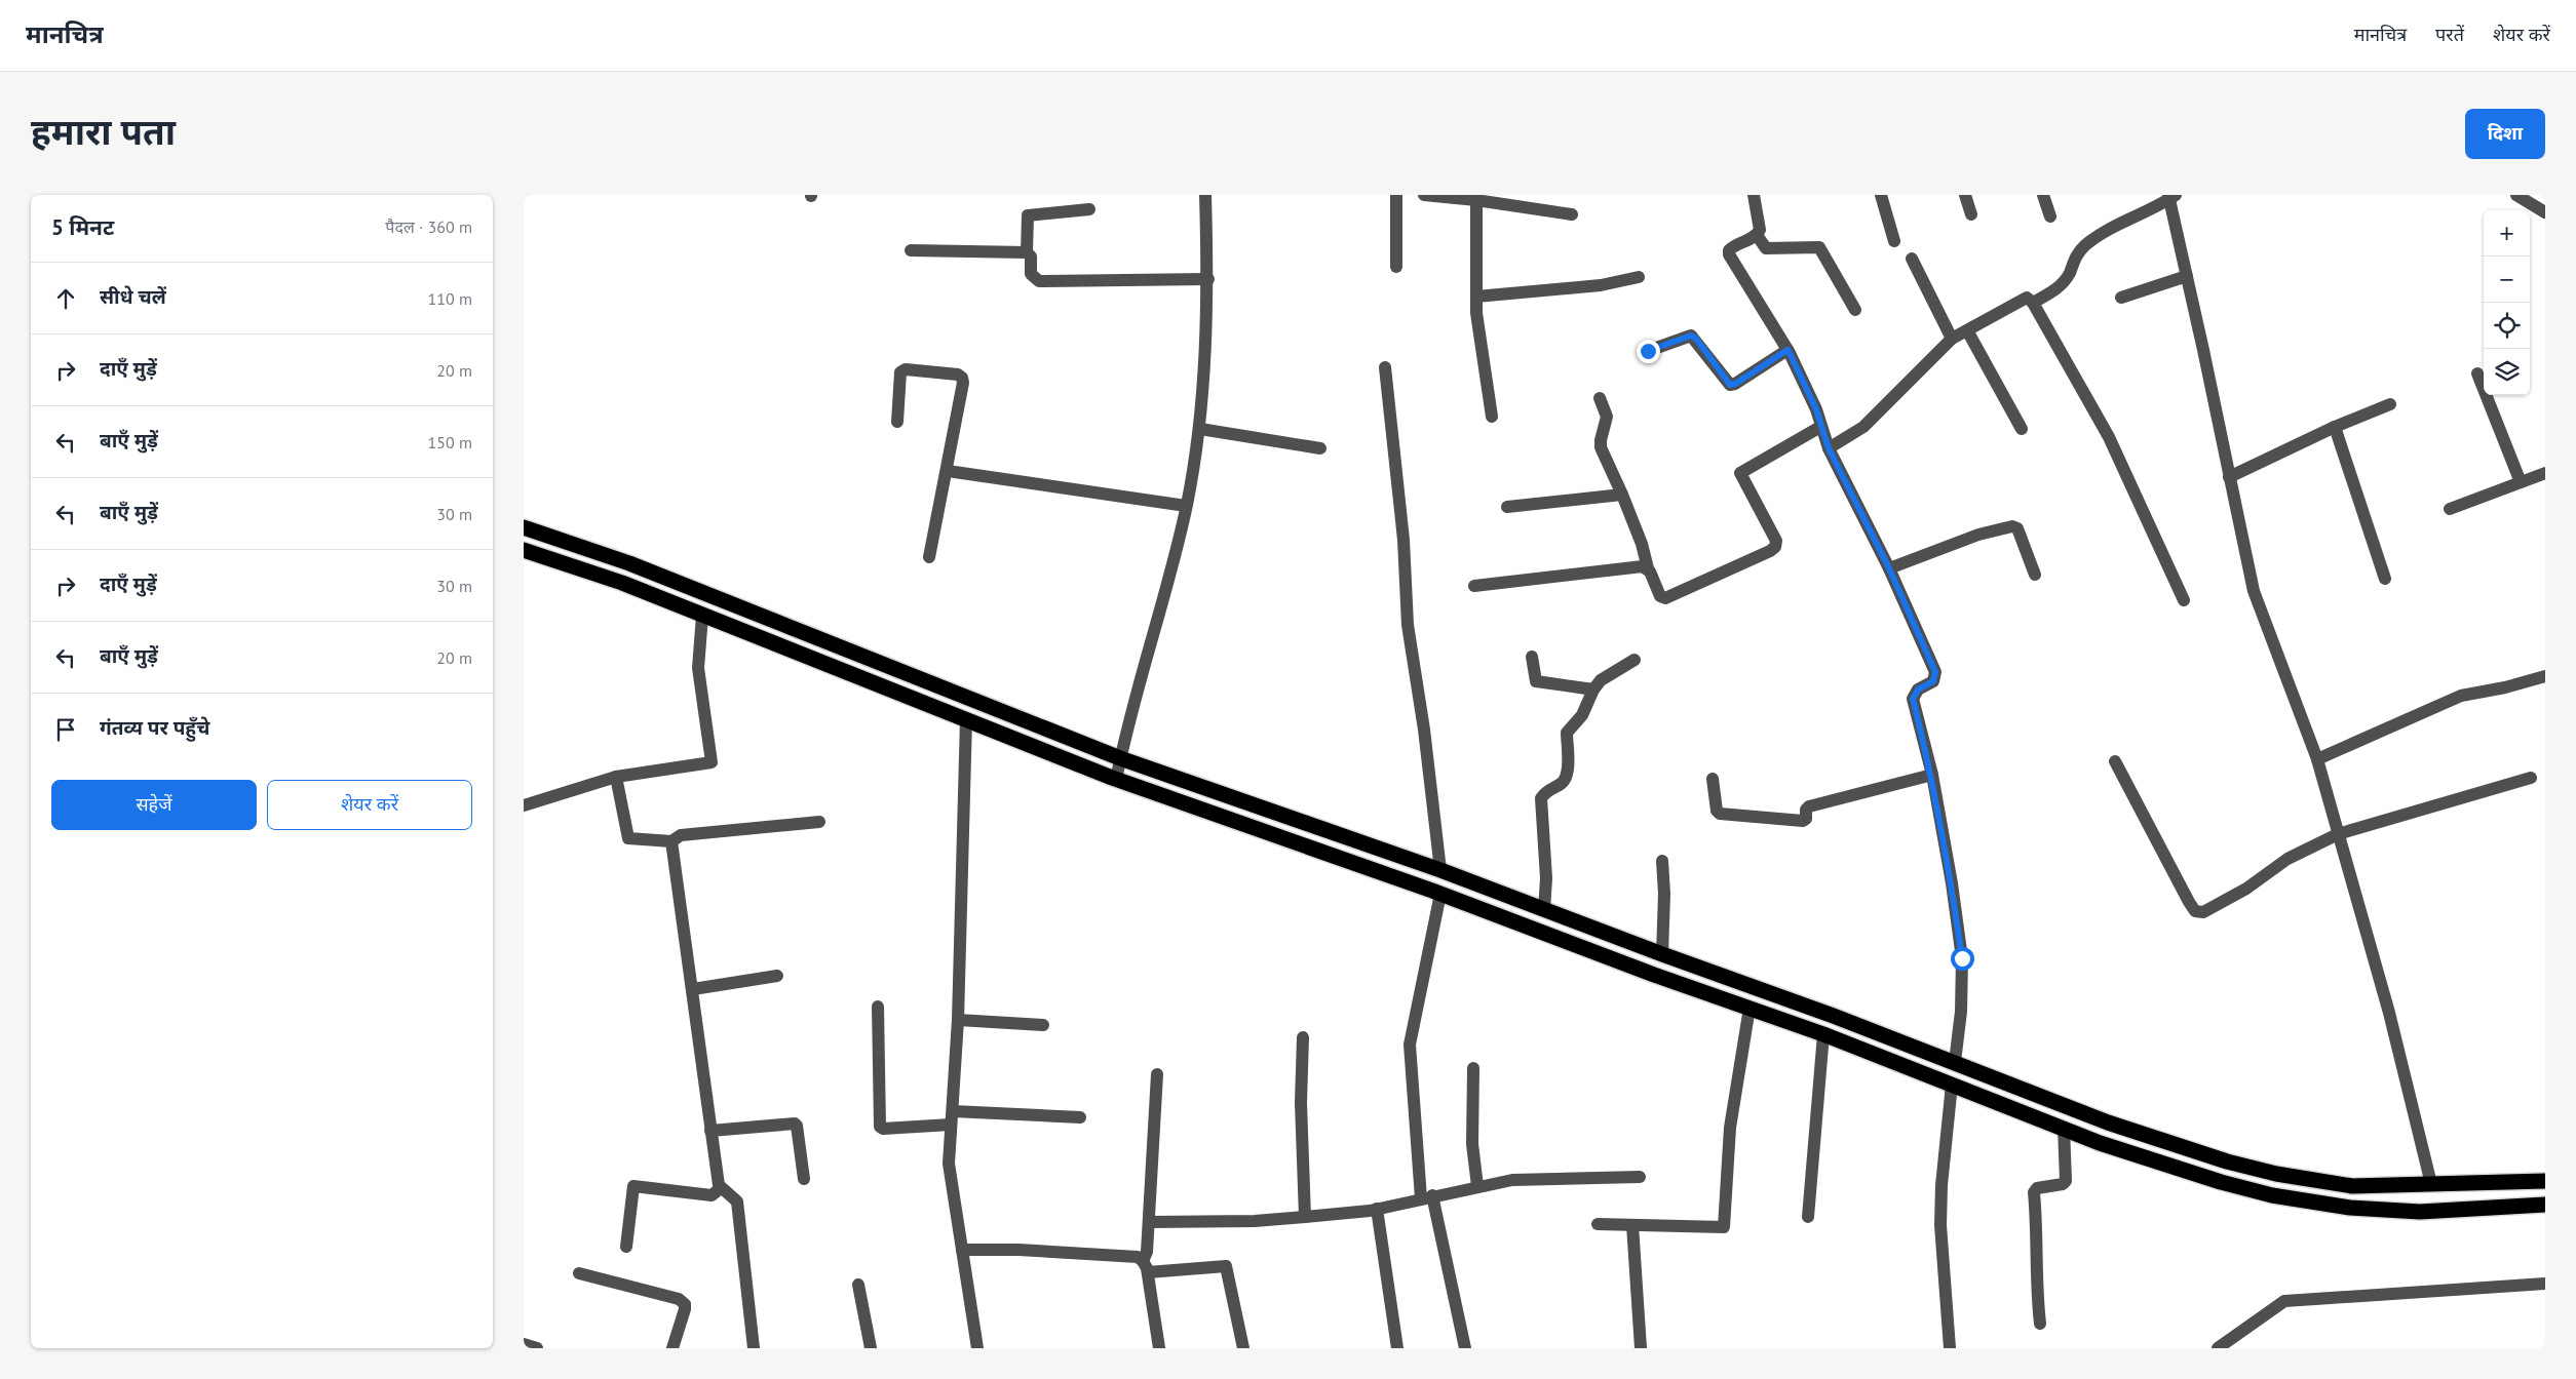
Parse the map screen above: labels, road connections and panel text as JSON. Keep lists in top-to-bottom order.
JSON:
{
  "page": {
    "header": "मानचित्र",
    "nav": ["मानचित्र", "परतें", "शेयर करें"],
    "title": "हमारा पता",
    "buttons": [
      "दिशा",
      ["सहेजें", "शेयर करें"]
    ],
    "heading": ["5 मिनट", "पैदल · 360 m"],
    "map_buttons": ["+", "−"],
    "list": [
      ["सीधे चलें", "110 m"],
      ["दाएँ मुड़ें", "20 m"],
      ["बाएँ मुड़ें", "150 m"],
      ["बाएँ मुड़ें", "30 m"],
      ["दाएँ मुड़ें", "30 m"],
      ["बाएँ मुड़ें", "20 m"],
      "गंतव्य पर पहुँचे"
    ]
  }
}
